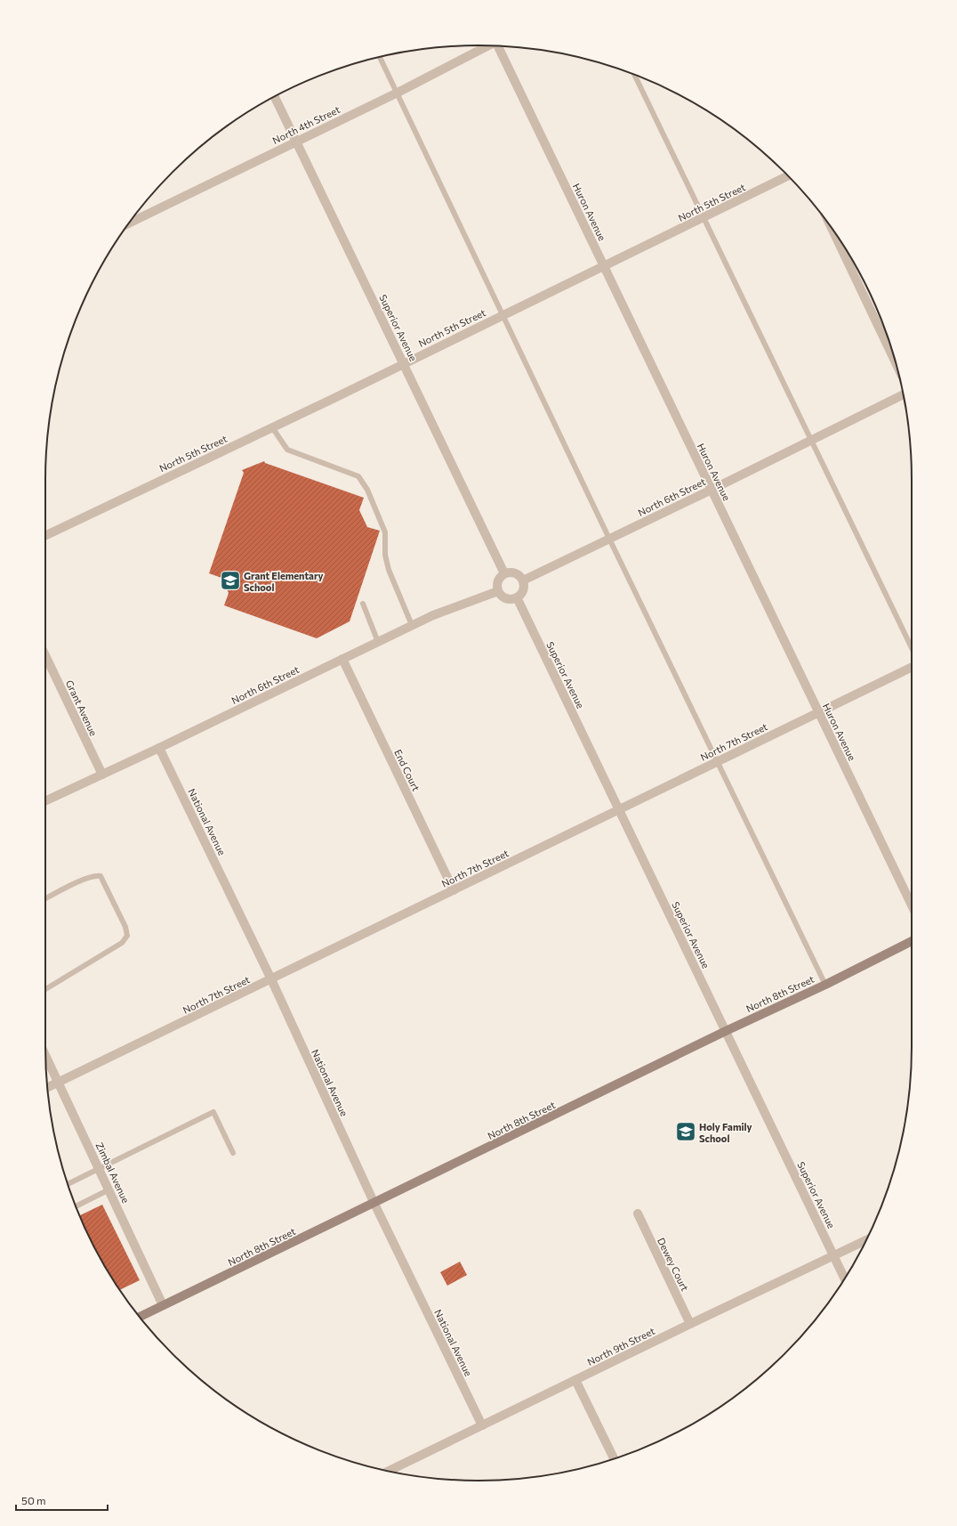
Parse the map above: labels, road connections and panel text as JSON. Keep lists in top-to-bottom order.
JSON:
{
  "streets": {
    "main road": ["North 8th Street"],
    "street": [
      "North 4th Street",
      "North 5th Street",
      "Huron Avenue",
      "Superior Avenue",
      "North 6th Street",
      "Grant Avenue",
      "North 7th Street",
      "End Court",
      "National Avenue",
      "Zimbal Avenue",
      "Dewey Court",
      "North 9th Street"
    ]
  },
  "crossings": [
    ["North 4th Street", "Superior Avenue"],
    ["North 5th Street", "Huron Avenue"],
    ["North 5th Street", "Superior Avenue"],
    ["Huron Avenue", "North 6th Street"],
    ["Huron Avenue", "North 7th Street"],
    ["Superior Avenue", "North 6th Street"],
    ["Superior Avenue", "North 7th Street"],
    ["Superior Avenue", "North 8th Street"],
    ["Superior Avenue", "North 9th Street"],
    ["North 6th Street", "Grant Avenue"],
    ["North 6th Street", "End Court"],
    ["North 6th Street", "National Avenue"],
    ["North 7th Street", "End Court"],
    ["North 7th Street", "National Avenue"],
    ["North 7th Street", "Zimbal Avenue"],
    ["National Avenue", "North 8th Street"],
    ["National Avenue", "North 9th Street"],
    ["North 8th Street", "Zimbal Avenue"],
    ["Dewey Court", "North 9th Street"]
  ],
  "places": {
    "school or university": ["Grant Elementary School", "Holy Family School"]
  },
  "scale_bar": "50 m"
}
